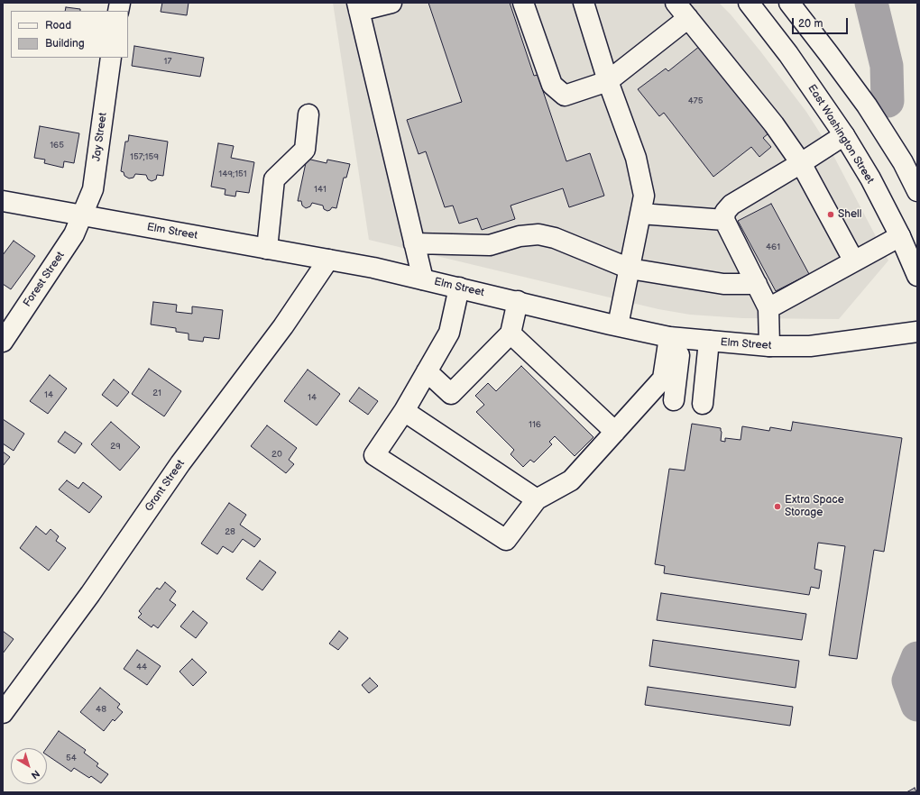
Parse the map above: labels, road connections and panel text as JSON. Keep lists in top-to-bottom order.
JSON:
{
  "streets": {
    "main road": [
      "East Washington Street",
      "Jay Street",
      "Elm Street",
      "Forest Street",
      "Grant Street"
    ]
  },
  "crossings": [
    ["Jay Street", "Elm Street"],
    ["Jay Street", "Forest Street"],
    ["Elm Street", "Forest Street"],
    ["Elm Street", "Grant Street"]
  ],
  "places": ["Shell", "Extra Space Storage"],
  "house_numbers": [
    "17",
    "475",
    "165",
    "157;159",
    "149;151",
    "141",
    "461",
    "21",
    "14",
    "14",
    "116",
    "29",
    "20",
    "28",
    "44",
    "48",
    "54"
  ],
  "legend": ["Road", "Building"],
  "scale_bar": "20 m",
  "north": "bottom right"
}
